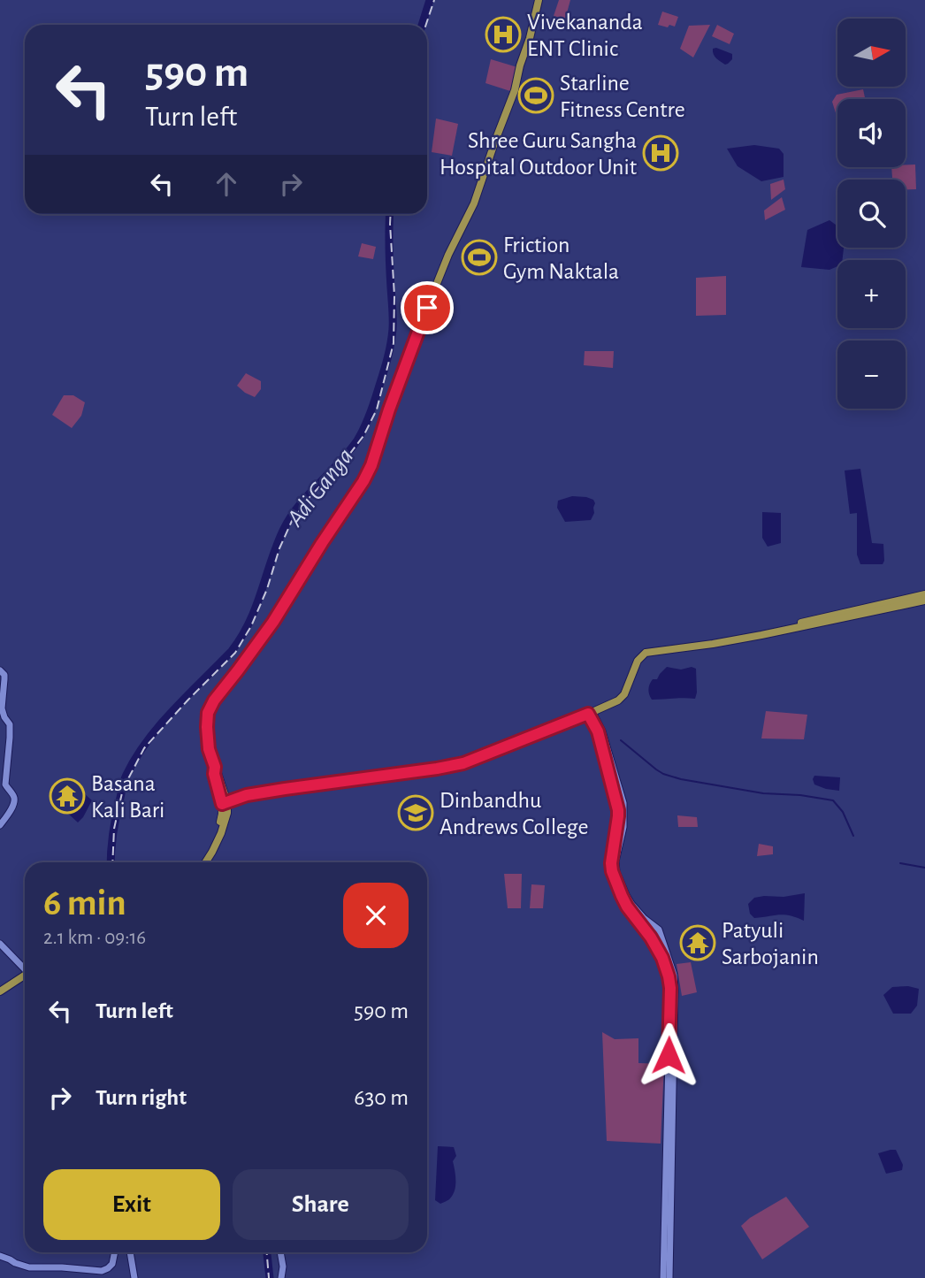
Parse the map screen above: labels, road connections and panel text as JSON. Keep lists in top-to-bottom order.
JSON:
{
  "water": ["Adi Ganga"],
  "places": {
    "hospital": ["Vivekananda ENT Clinic", "Shree Guru Sangha Hospital Outdoor Unit"],
    "sports": ["Starline Fitness Centre", "Friction Gym Naktala"],
    "temple": ["Basana Kali Bari", "Patyuli Sarbojanin"],
    "school or university": ["Dinbandhu Andrews College"]
  },
  "north": "right",
  "page": {
    "map_buttons": ["+", "−"],
    "turn": ["590 m", "Turn left"],
    "heading": ["6 min", "2.1 km · 09:16"],
    "list": [
      {
        "name": "Turn left",
        "value": "590 m"
      },
      {
        "name": "Turn right",
        "value": "630 m"
      }
    ],
    "buttons": ["Exit", "Share"]
  }
}
